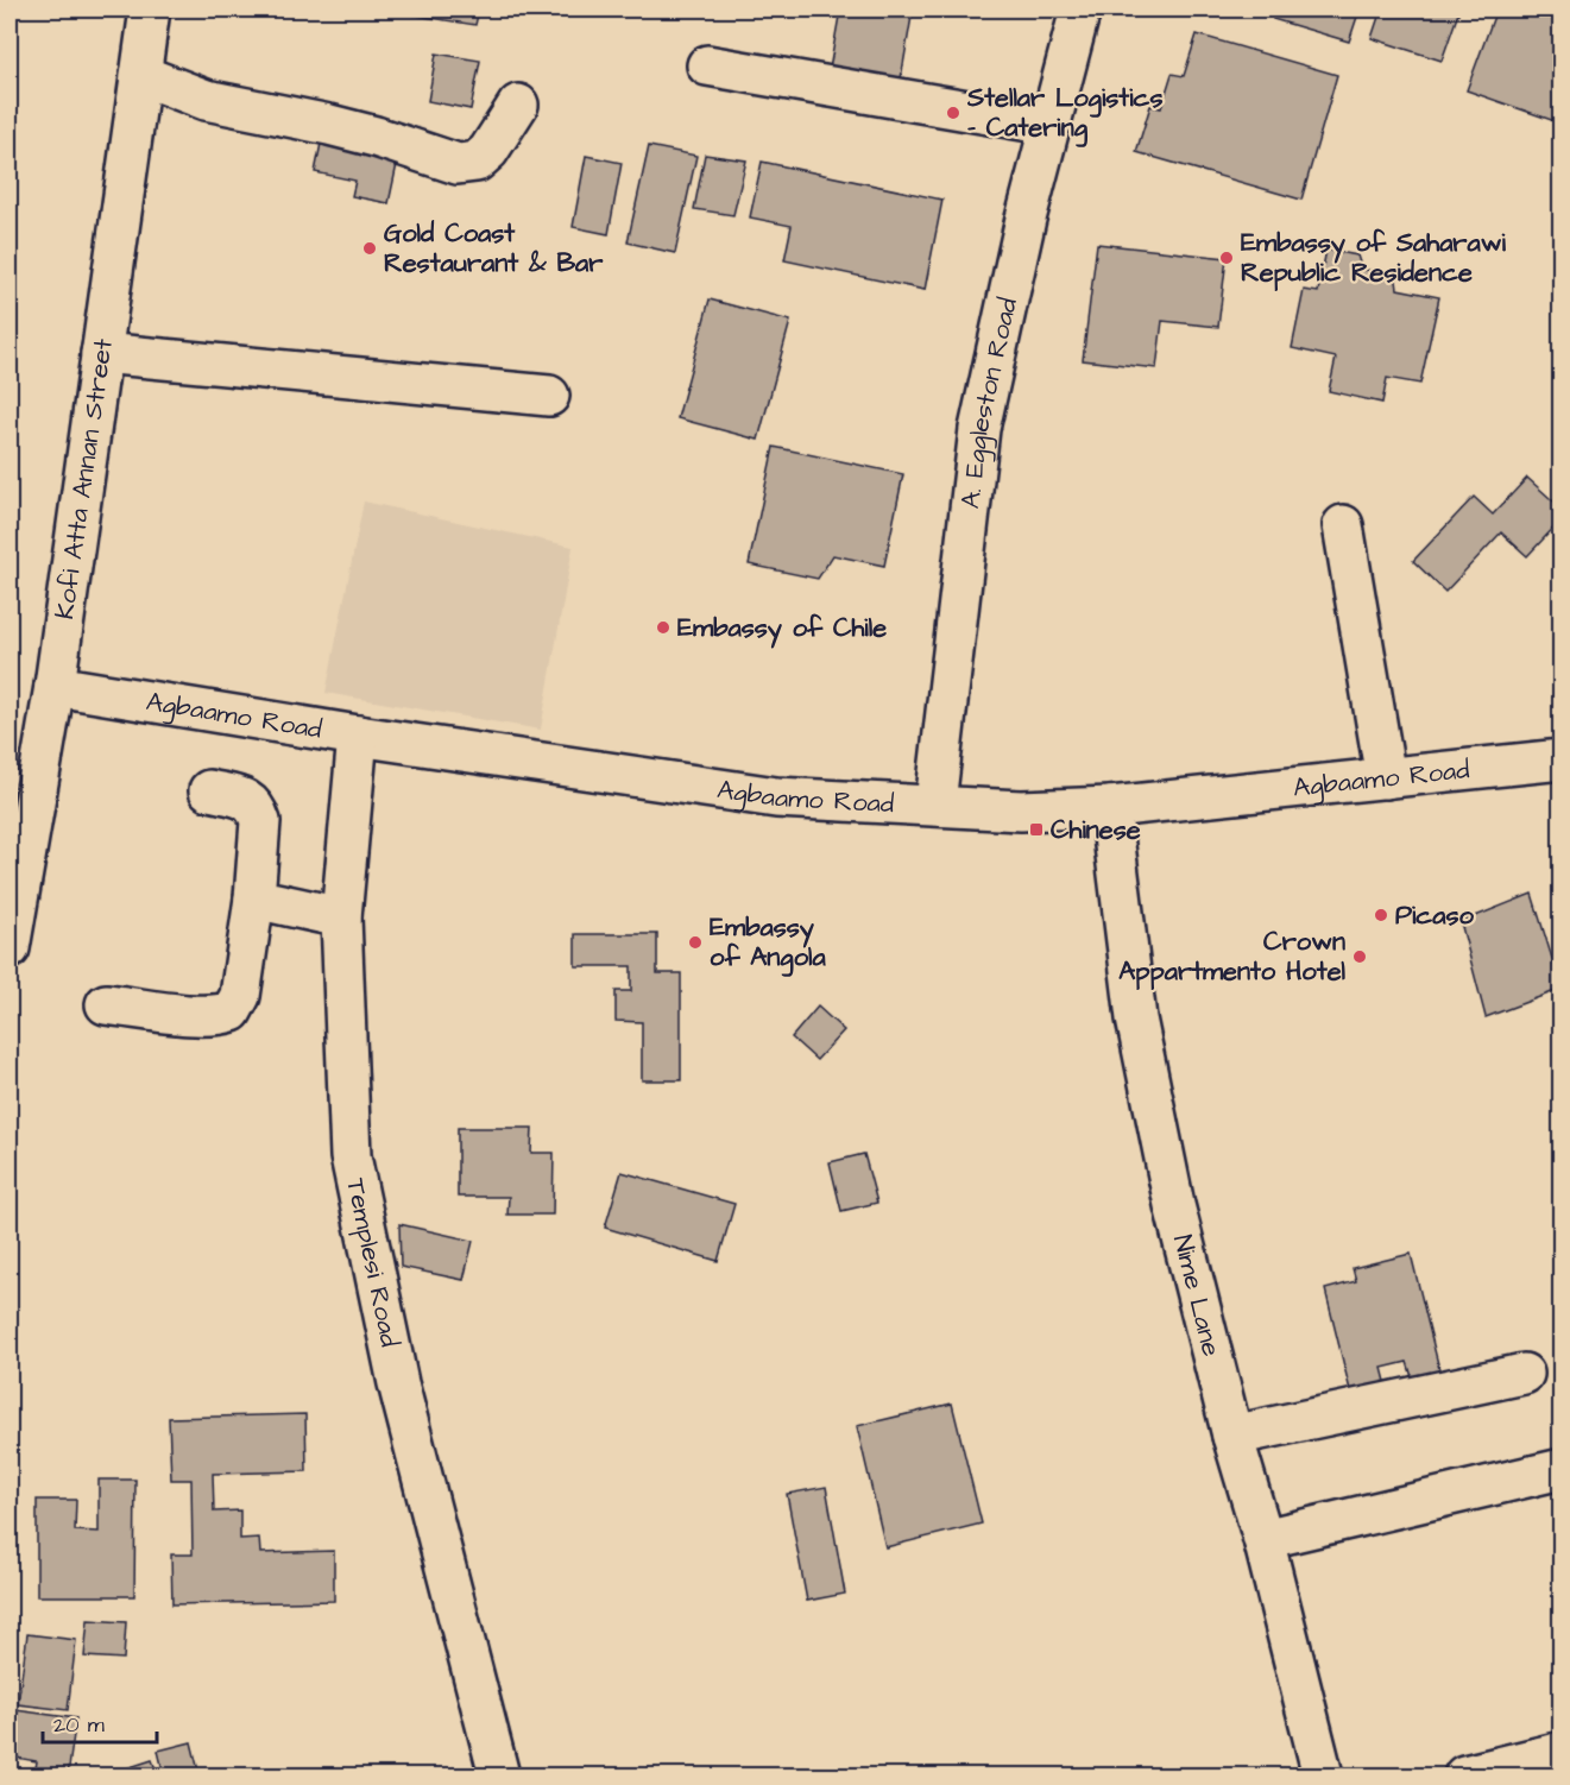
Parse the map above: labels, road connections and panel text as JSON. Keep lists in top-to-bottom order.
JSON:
{
  "streets": {
    "street": [
      "A. Eggleston Road",
      "Kofi Atta Annan Street",
      "Agbaamo Road",
      "Templesi Road",
      "Nime Lane"
    ]
  },
  "crossings": [
    ["A. Eggleston Road", "Agbaamo Road"],
    ["Kofi Atta Annan Street", "Agbaamo Road"],
    ["Agbaamo Road", "Templesi Road"],
    ["Agbaamo Road", "Nime Lane"]
  ],
  "places": {
    "other": [
      "Stellar Logistics - Catering",
      "Gold Coast Restaurant & Bar",
      "Embassy of Saharawi Republic Residence",
      "Embassy of Chile",
      "Picaso",
      "Embassy of Angola",
      "Crown Appartmento Hotel"
    ],
    "transit": ["Chinese"]
  },
  "scale_bar": "20 m"
}
